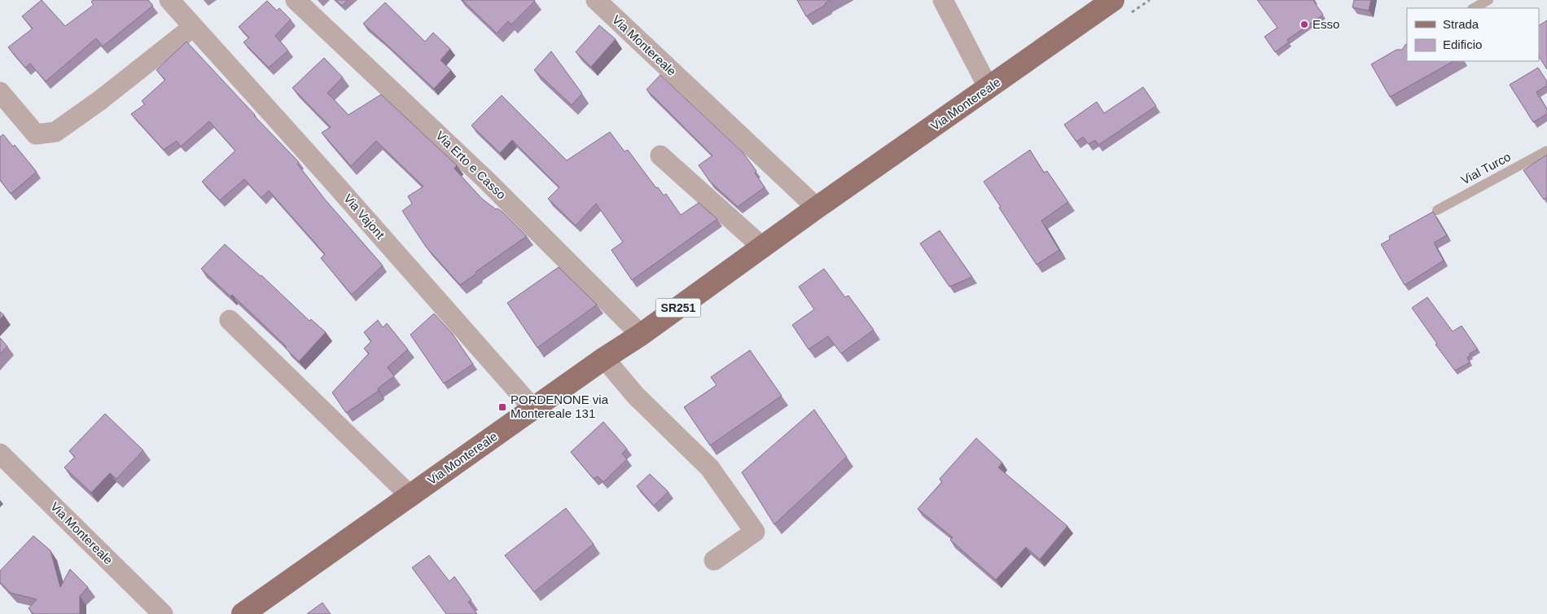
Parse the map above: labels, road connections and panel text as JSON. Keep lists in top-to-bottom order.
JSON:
{
  "streets": {
    "main road": ["Via Montereale", "SR251"],
    "street": ["Via Erto e Casso", "Via Vajont"],
    "lane": ["Vial Turco"]
  },
  "crossings": [
    ["Via Montereale", "Via Erto e Casso"],
    ["Via Montereale", "Via Vajont"]
  ],
  "places": {
    "other": ["Esso"],
    "transit": ["PORDENONE via Montereale 131"]
  },
  "legend": ["Strada", "Edificio"]
}
